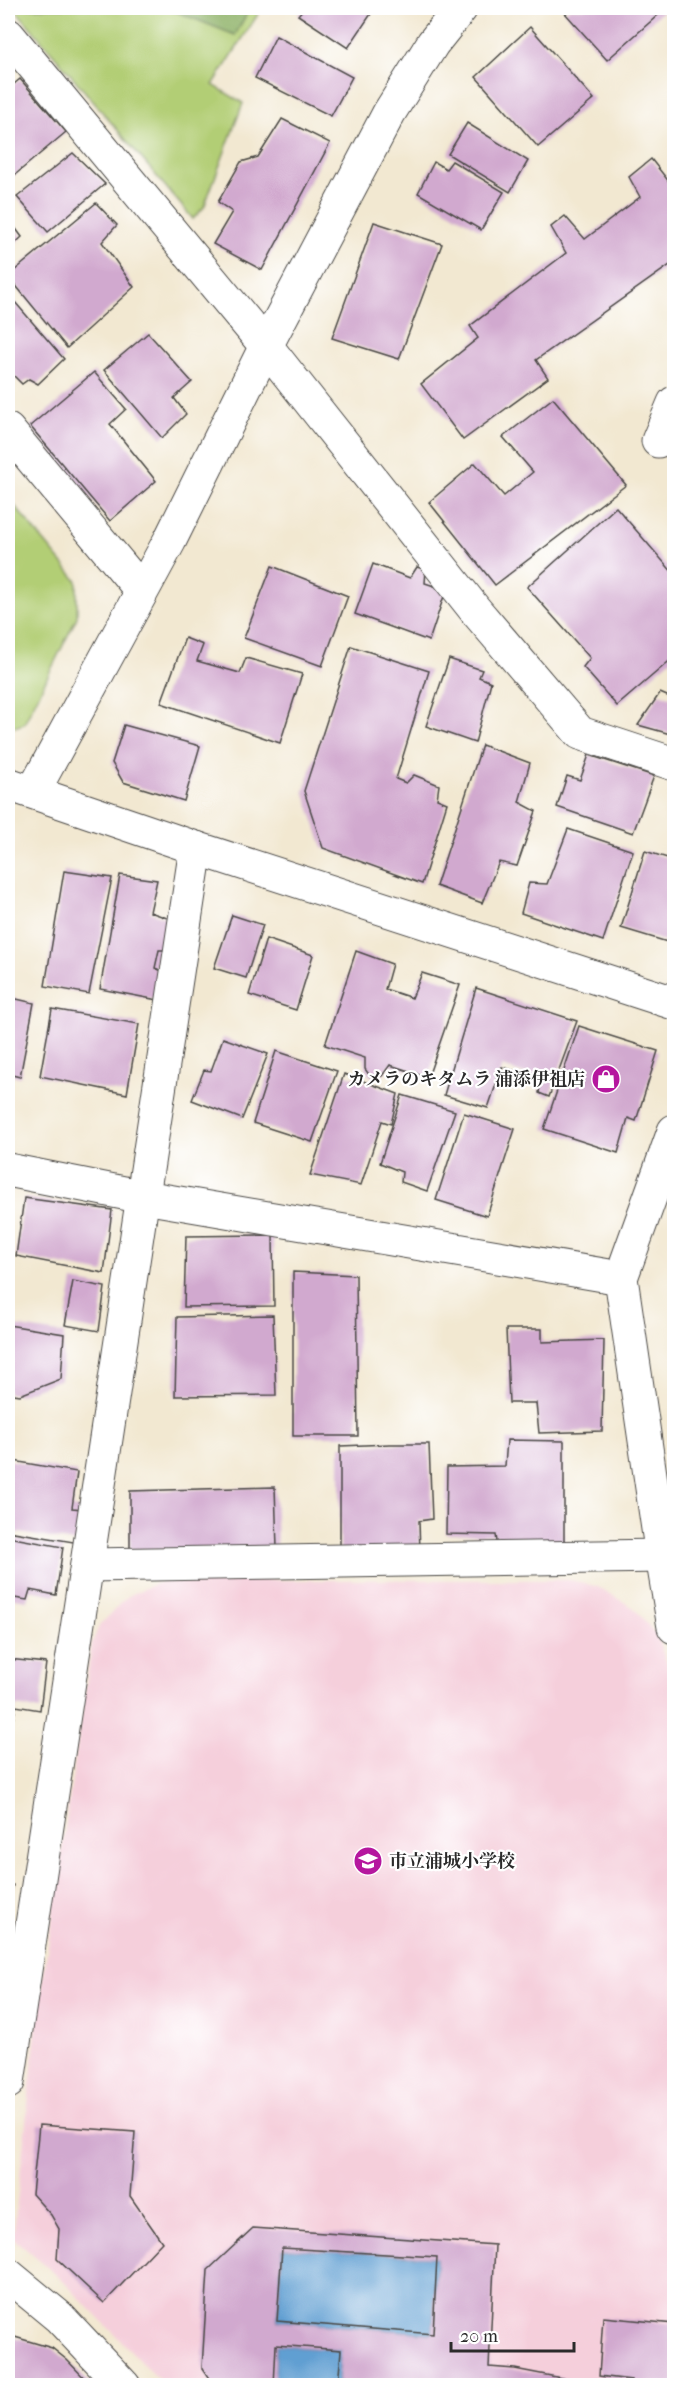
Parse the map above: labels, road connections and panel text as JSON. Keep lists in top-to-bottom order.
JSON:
{
  "places": {
    "shop": ["カメラのキタムラ 浦添伊祖店"],
    "school or university": ["市立浦城小学校"]
  },
  "scale_bar": "20 m"
}
